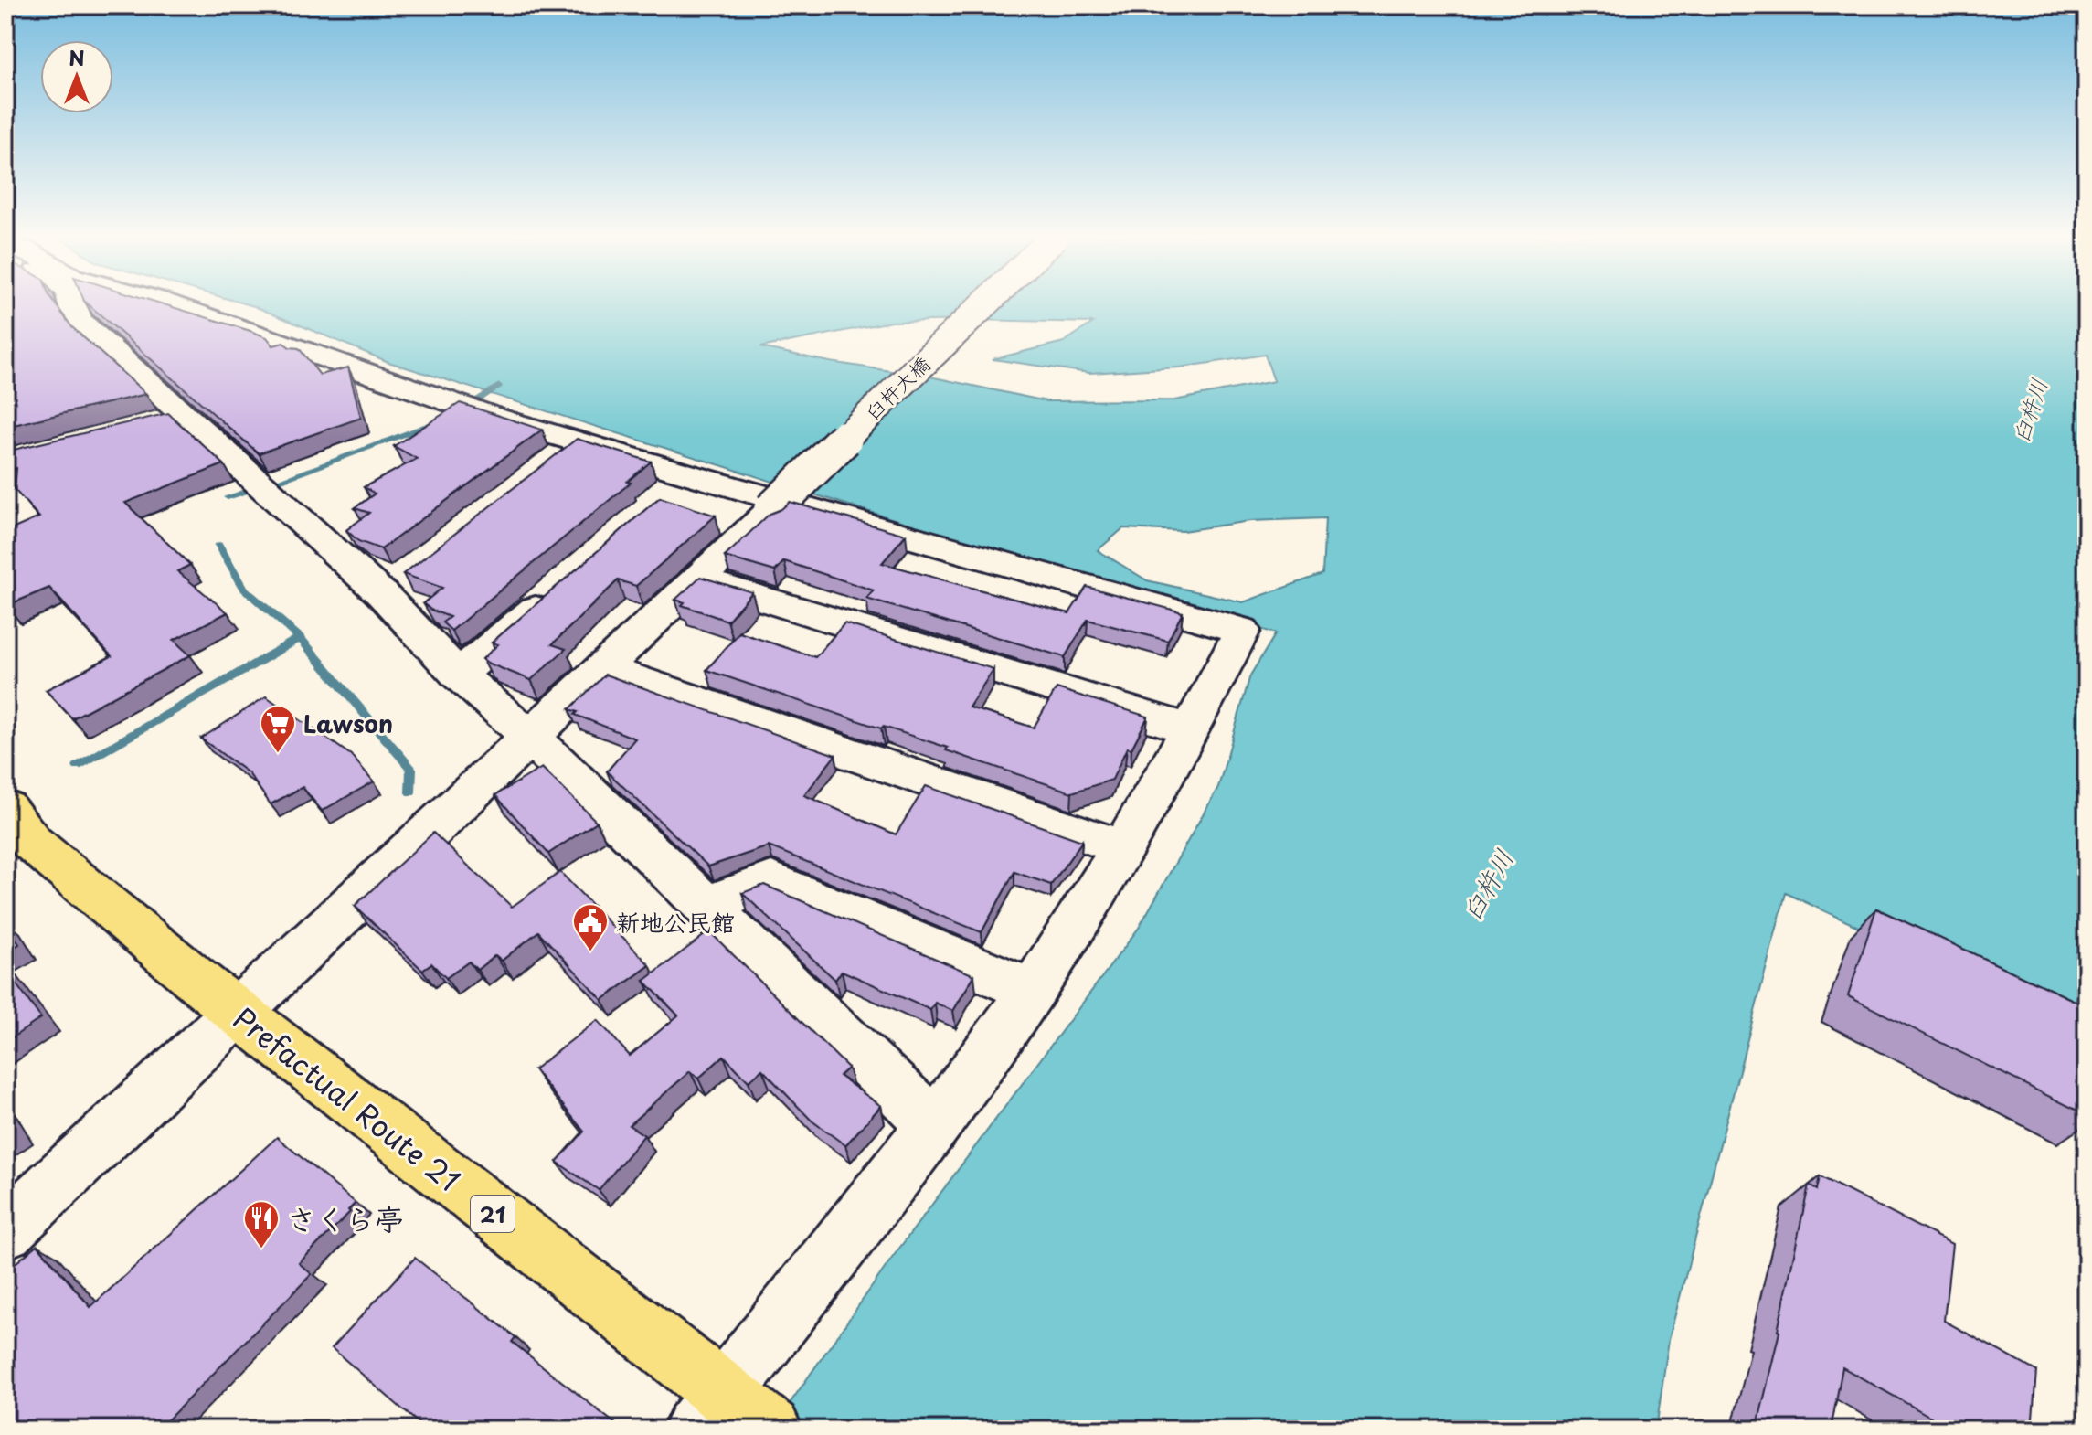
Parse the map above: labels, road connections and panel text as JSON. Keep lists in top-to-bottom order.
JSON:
{
  "streets": {
    "main road": ["Prefactual Route 21", "21"],
    "street": ["臼杵大橋"]
  },
  "crossings": [
    ["臼杵大橋", "Prefactual Route 21"]
  ],
  "water": ["臼杵川"],
  "places": {
    "supermarket": ["Lawson"],
    "public building": ["新地公民館"],
    "restaurant": ["さくら亭"]
  },
  "north": "top"
}
